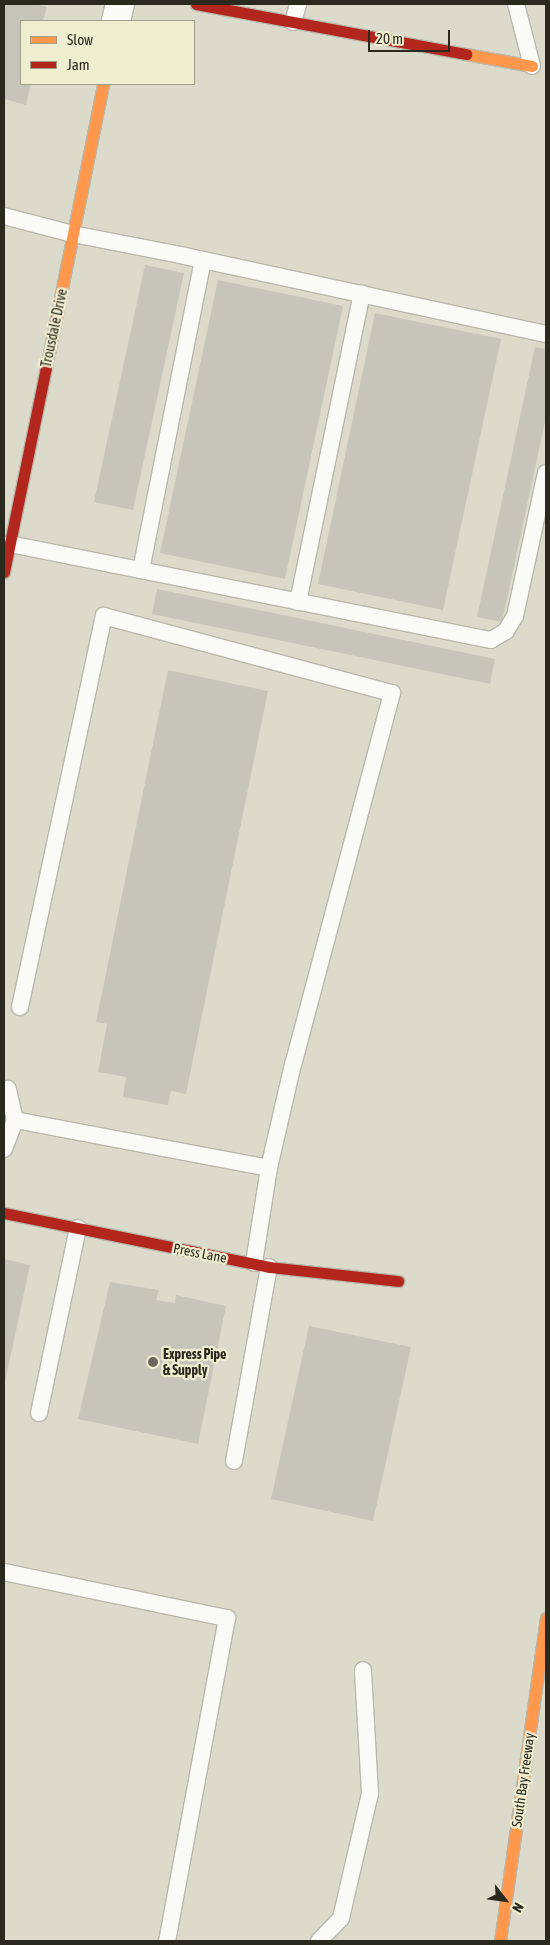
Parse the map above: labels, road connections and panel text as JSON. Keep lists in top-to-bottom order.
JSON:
{
  "streets": {
    "main road": ["Trousdale Drive", "Press Lane", "South Bay Freeway"]
  },
  "places": ["Express Pipe & Supply"],
  "legend": ["Slow", "Jam"],
  "scale_bar": "20 m",
  "north": "bottom right"
}
